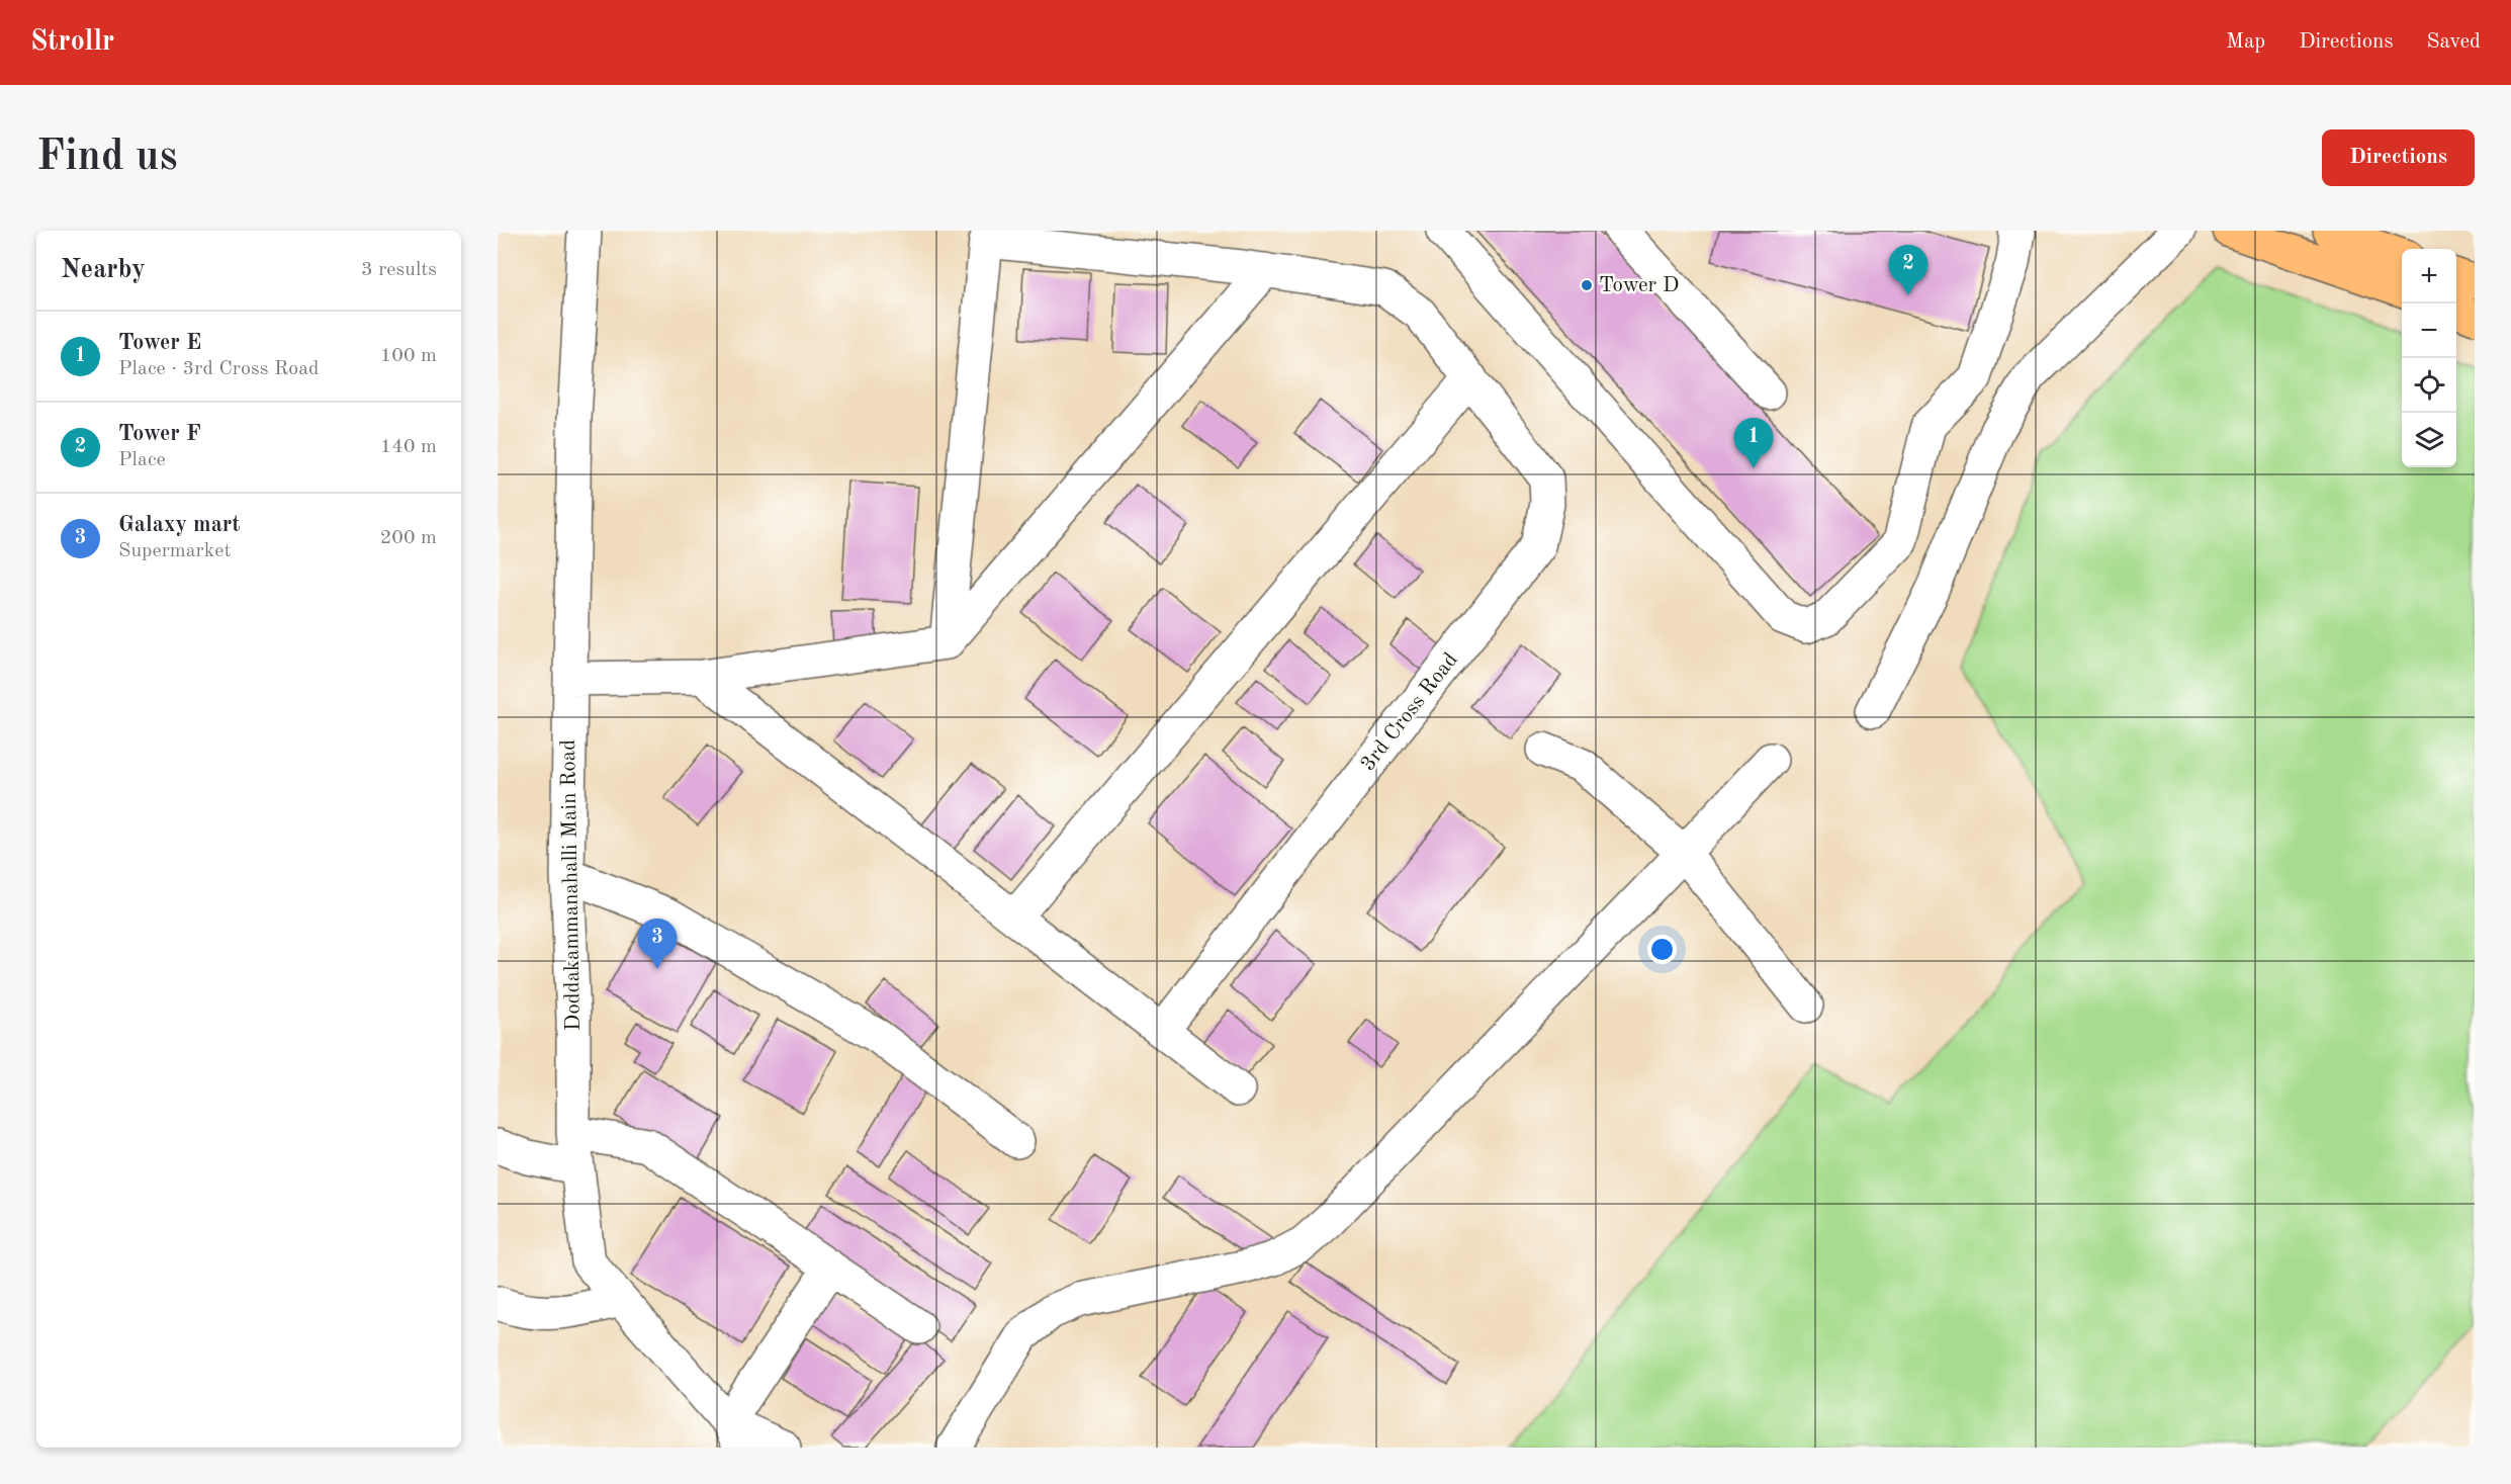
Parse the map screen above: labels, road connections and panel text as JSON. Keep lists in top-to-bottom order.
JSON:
{
  "streets": {
    "street": ["3rd Cross Road", "Doddakammanahalli Main Road"]
  },
  "places": ["Tower D"],
  "page": {
    "header": "Strollr",
    "nav": ["Map", "Directions", "Saved"],
    "buttons": "Directions",
    "title": "Find us",
    "heading": ["Nearby", "3 results"],
    "pins": ["2", "1", "3"],
    "map_buttons": ["+", "−"],
    "list": [
      {
        "mark": "1",
        "name": "Tower E",
        "note": "Place · 3rd Cross Road",
        "value": "100 m"
      },
      {
        "mark": "2",
        "name": "Tower F",
        "note": "Place",
        "value": "140 m"
      },
      {
        "mark": "3",
        "name": "Galaxy mart",
        "note": "Supermarket",
        "value": "200 m"
      }
    ]
  }
}
